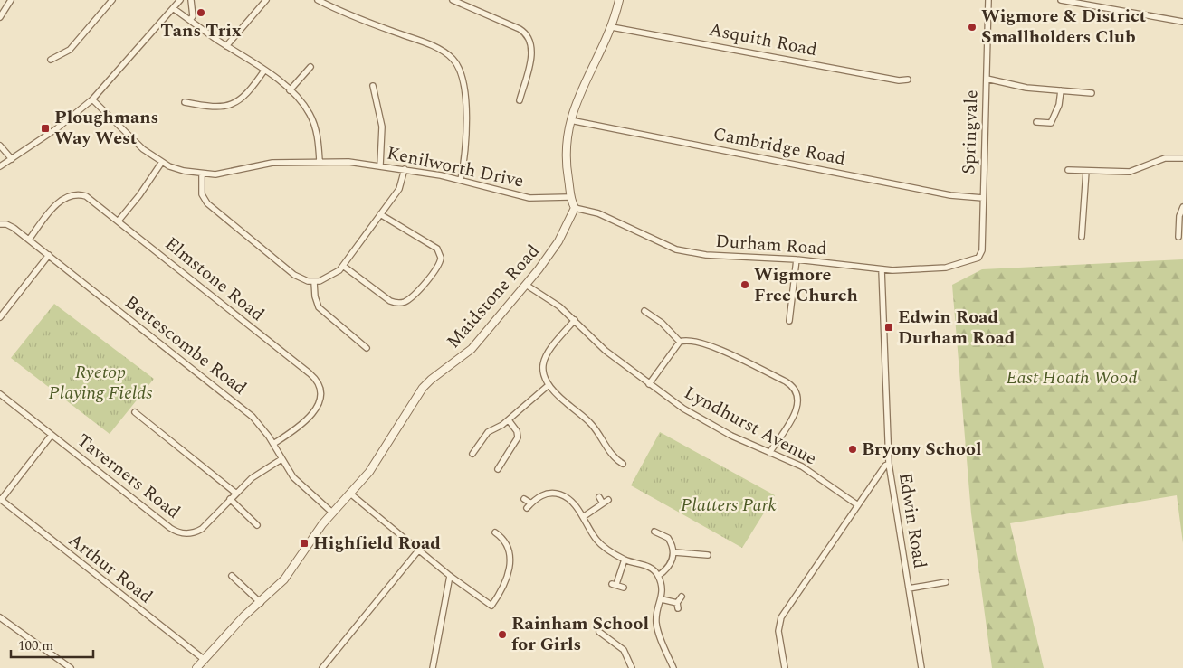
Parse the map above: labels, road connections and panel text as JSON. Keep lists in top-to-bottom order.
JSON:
{
  "streets": {
    "street": [
      "Asquith Road",
      "Springvale",
      "Cambridge Road",
      "Kenilworth Drive",
      "Durham Road",
      "Elmstone Road",
      "Maidstone Road",
      "Bettescombe Road",
      "Lyndhurst Avenue",
      "Taverners Road",
      "Edwin Road",
      "Arthur Road"
    ]
  },
  "crossings": [
    ["Springvale", "Cambridge Road"],
    ["Springvale", "Durham Road"],
    ["Durham Road", "Maidstone Road"],
    ["Durham Road", "Edwin Road"],
    ["Elmstone Road", "Bettescombe Road"],
    ["Maidstone Road", "Bettescombe Road"],
    ["Maidstone Road", "Lyndhurst Avenue"],
    ["Maidstone Road", "Arthur Road"],
    ["Bettescombe Road", "Taverners Road"]
  ],
  "parks": ["Ryetop Playing Fields", "East Hoath Wood", "Platters Park"],
  "places": {
    "other": [
      "Tans Trix",
      "Wigmore & District Smallholders Club",
      "Wigmore Free Church",
      "Bryony School",
      "Rainham School for Girls"
    ],
    "transit": ["Ploughmans Way West", "Edwin Road Durham Road", "Highfield Road"]
  },
  "scale_bar": "100 m"
}
